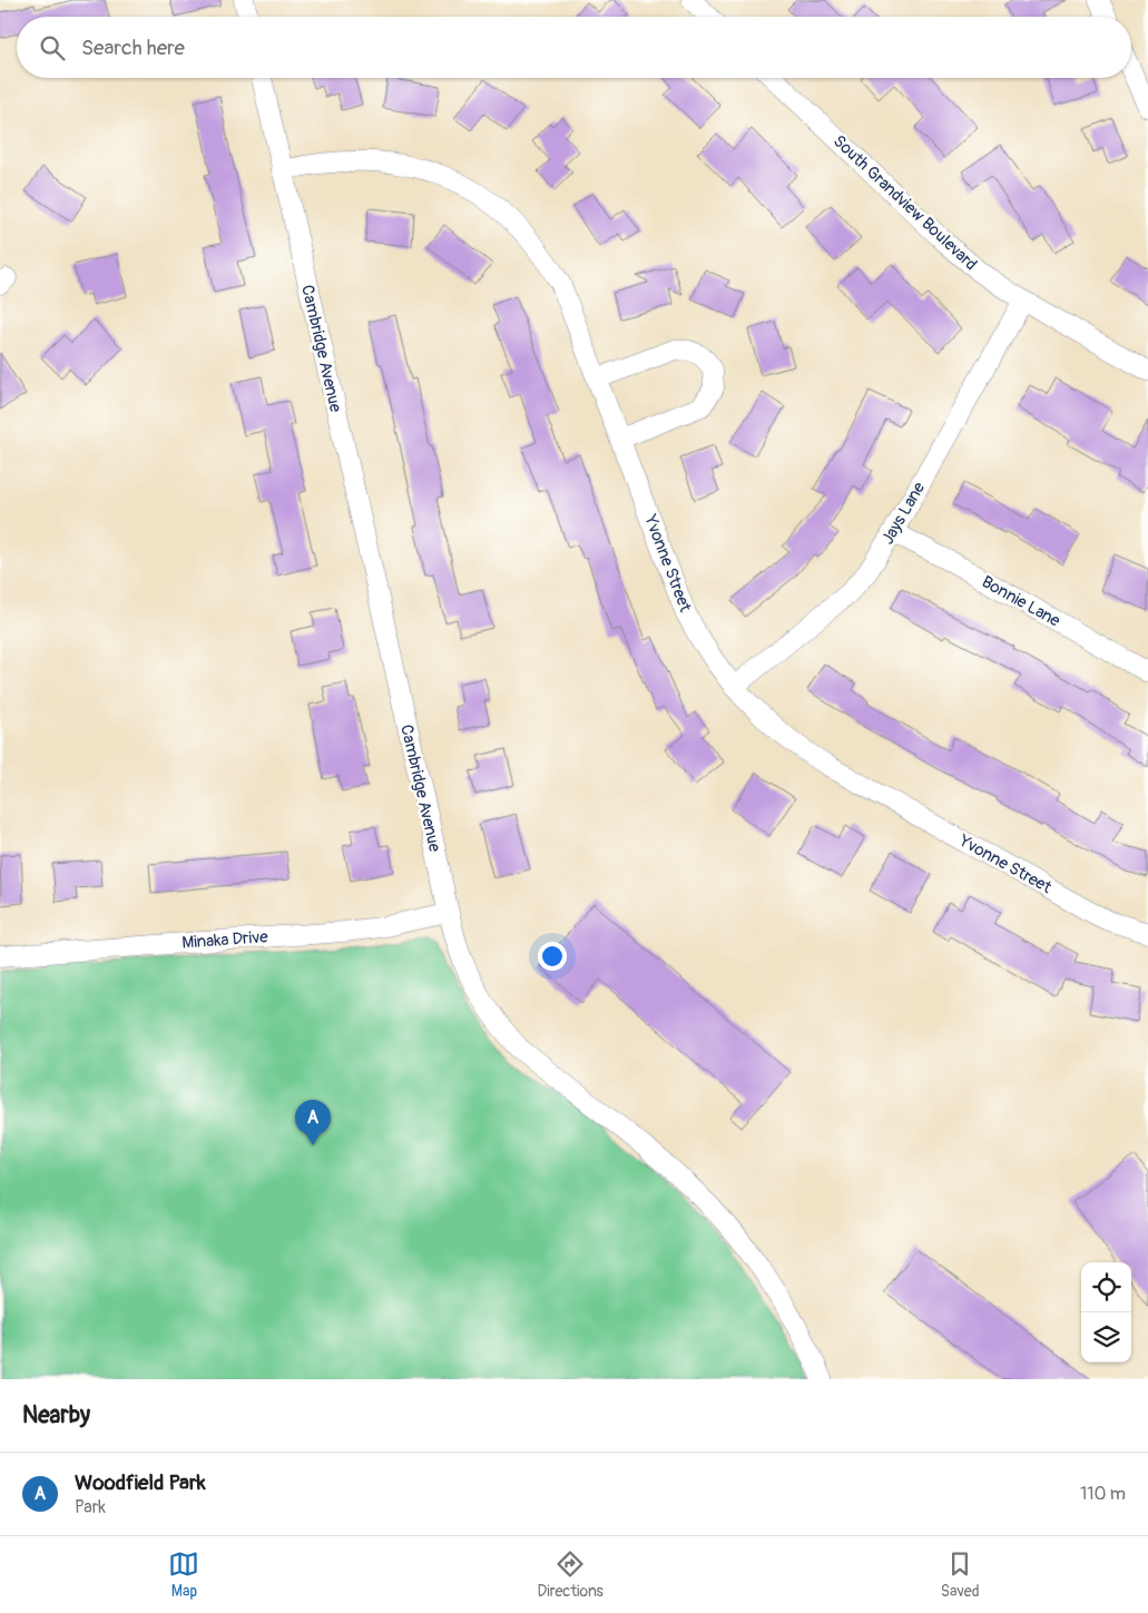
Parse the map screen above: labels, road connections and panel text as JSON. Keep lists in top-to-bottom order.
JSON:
{
  "streets": {
    "street": [
      "South Grandview Boulevard",
      "Cambridge Avenue",
      "Jays Lane",
      "Yvonne Street",
      "Bonnie Lane",
      "Minaka Drive"
    ]
  },
  "crossings": [
    ["South Grandview Boulevard", "Jays Lane"],
    ["Cambridge Avenue", "Yvonne Street"],
    ["Cambridge Avenue", "Minaka Drive"],
    ["Jays Lane", "Yvonne Street"],
    ["Jays Lane", "Bonnie Lane"]
  ],
  "page": {
    "search": "Search here",
    "pins": "A",
    "heading": "Nearby",
    "list": [
      {
        "mark": "A",
        "name": "Woodfield Park",
        "note": "Park",
        "value": "110 m"
      }
    ],
    "nav": ["Map", "Directions", "Saved"]
  }
}
